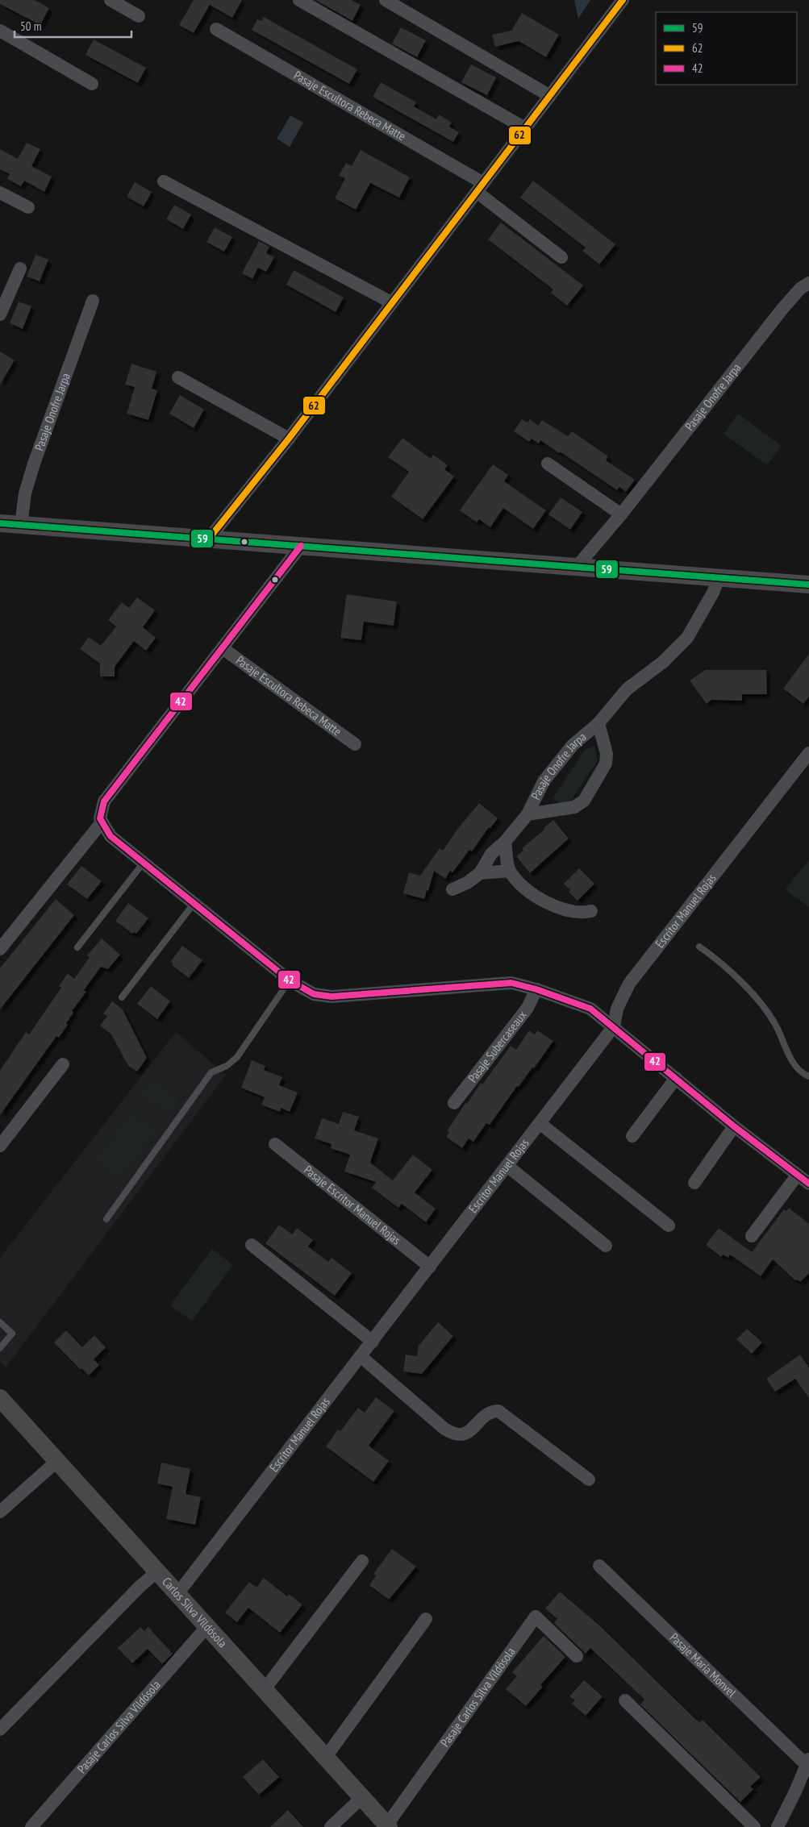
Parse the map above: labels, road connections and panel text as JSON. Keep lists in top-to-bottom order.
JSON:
{
  "streets": {
    "street": [
      "Pasaje Escultora Rebeca Matte",
      "Pasaje Onofre Jarpa",
      "Escritor Manuel Rojas",
      "Pasaje Subercaseaux",
      "Pasaje Escritor Manuel Rojas",
      "Carlos Silva Vildósola",
      "Pasaje María Monvel",
      "Pasaje Carlos Silva Vildósola"
    ]
  },
  "crossings": [
    ["Escritor Manuel Rojas", "Pasaje Escritor Manuel Rojas"],
    ["Escritor Manuel Rojas", "Carlos Silva Vildósola"],
    ["Carlos Silva Vildósola", "Pasaje Carlos Silva Vildósola"]
  ],
  "lines": ["transit line 62", "transit line 59", "transit line 42"],
  "legend": ["59", "62", "42"],
  "scale_bar": "50 m"
}
